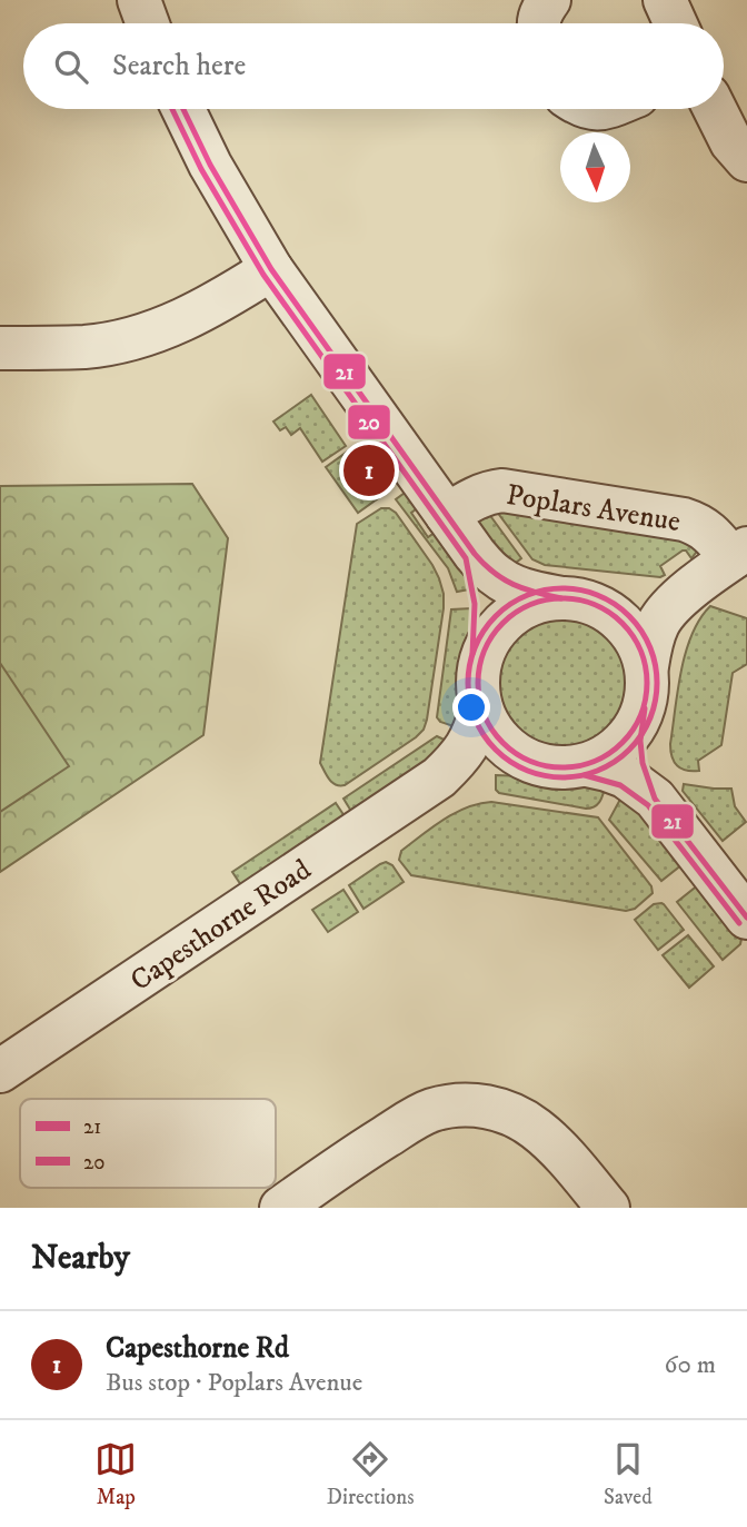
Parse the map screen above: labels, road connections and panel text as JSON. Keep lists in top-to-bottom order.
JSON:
{
  "streets": {
    "street": ["Poplars Avenue", "Capesthorne Road"]
  },
  "lines": ["transit line 21", "transit line 20"],
  "legend": ["21", "20"],
  "north": "bottom",
  "page": {
    "search": "Search here",
    "pins": "1",
    "heading": "Nearby",
    "list": [
      {
        "mark": "1",
        "name": "Capesthorne Rd",
        "note": "Bus stop · Poplars Avenue",
        "value": "60 m"
      }
    ],
    "nav": ["Map", "Directions", "Saved"]
  }
}
